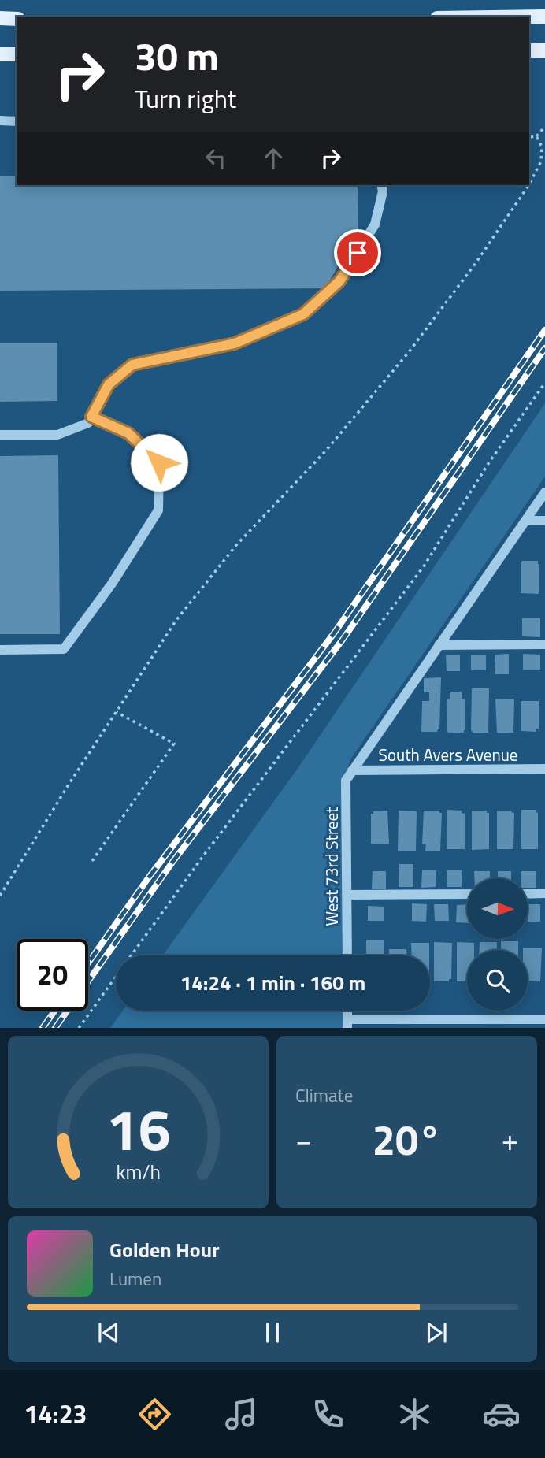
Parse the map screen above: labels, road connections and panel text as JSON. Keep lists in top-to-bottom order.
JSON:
{
  "streets": {
    "street": ["South Avers Avenue", "West 73rd Street"]
  },
  "crossings": [
    ["South Avers Avenue", "West 73rd Street"]
  ],
  "north": "right",
  "page": {
    "turn": ["30 m", "Turn right"],
    "limit": "20",
    "trip": "14:24 · 1 min · 160 m",
    "tile": "Climate",
    "heat": ["−", "20°", "+"],
    "song": ["Golden Hour", "Lumen"],
    "tabs": "14:23",
    "gauge": ["16", "km/h"]
  }
}
